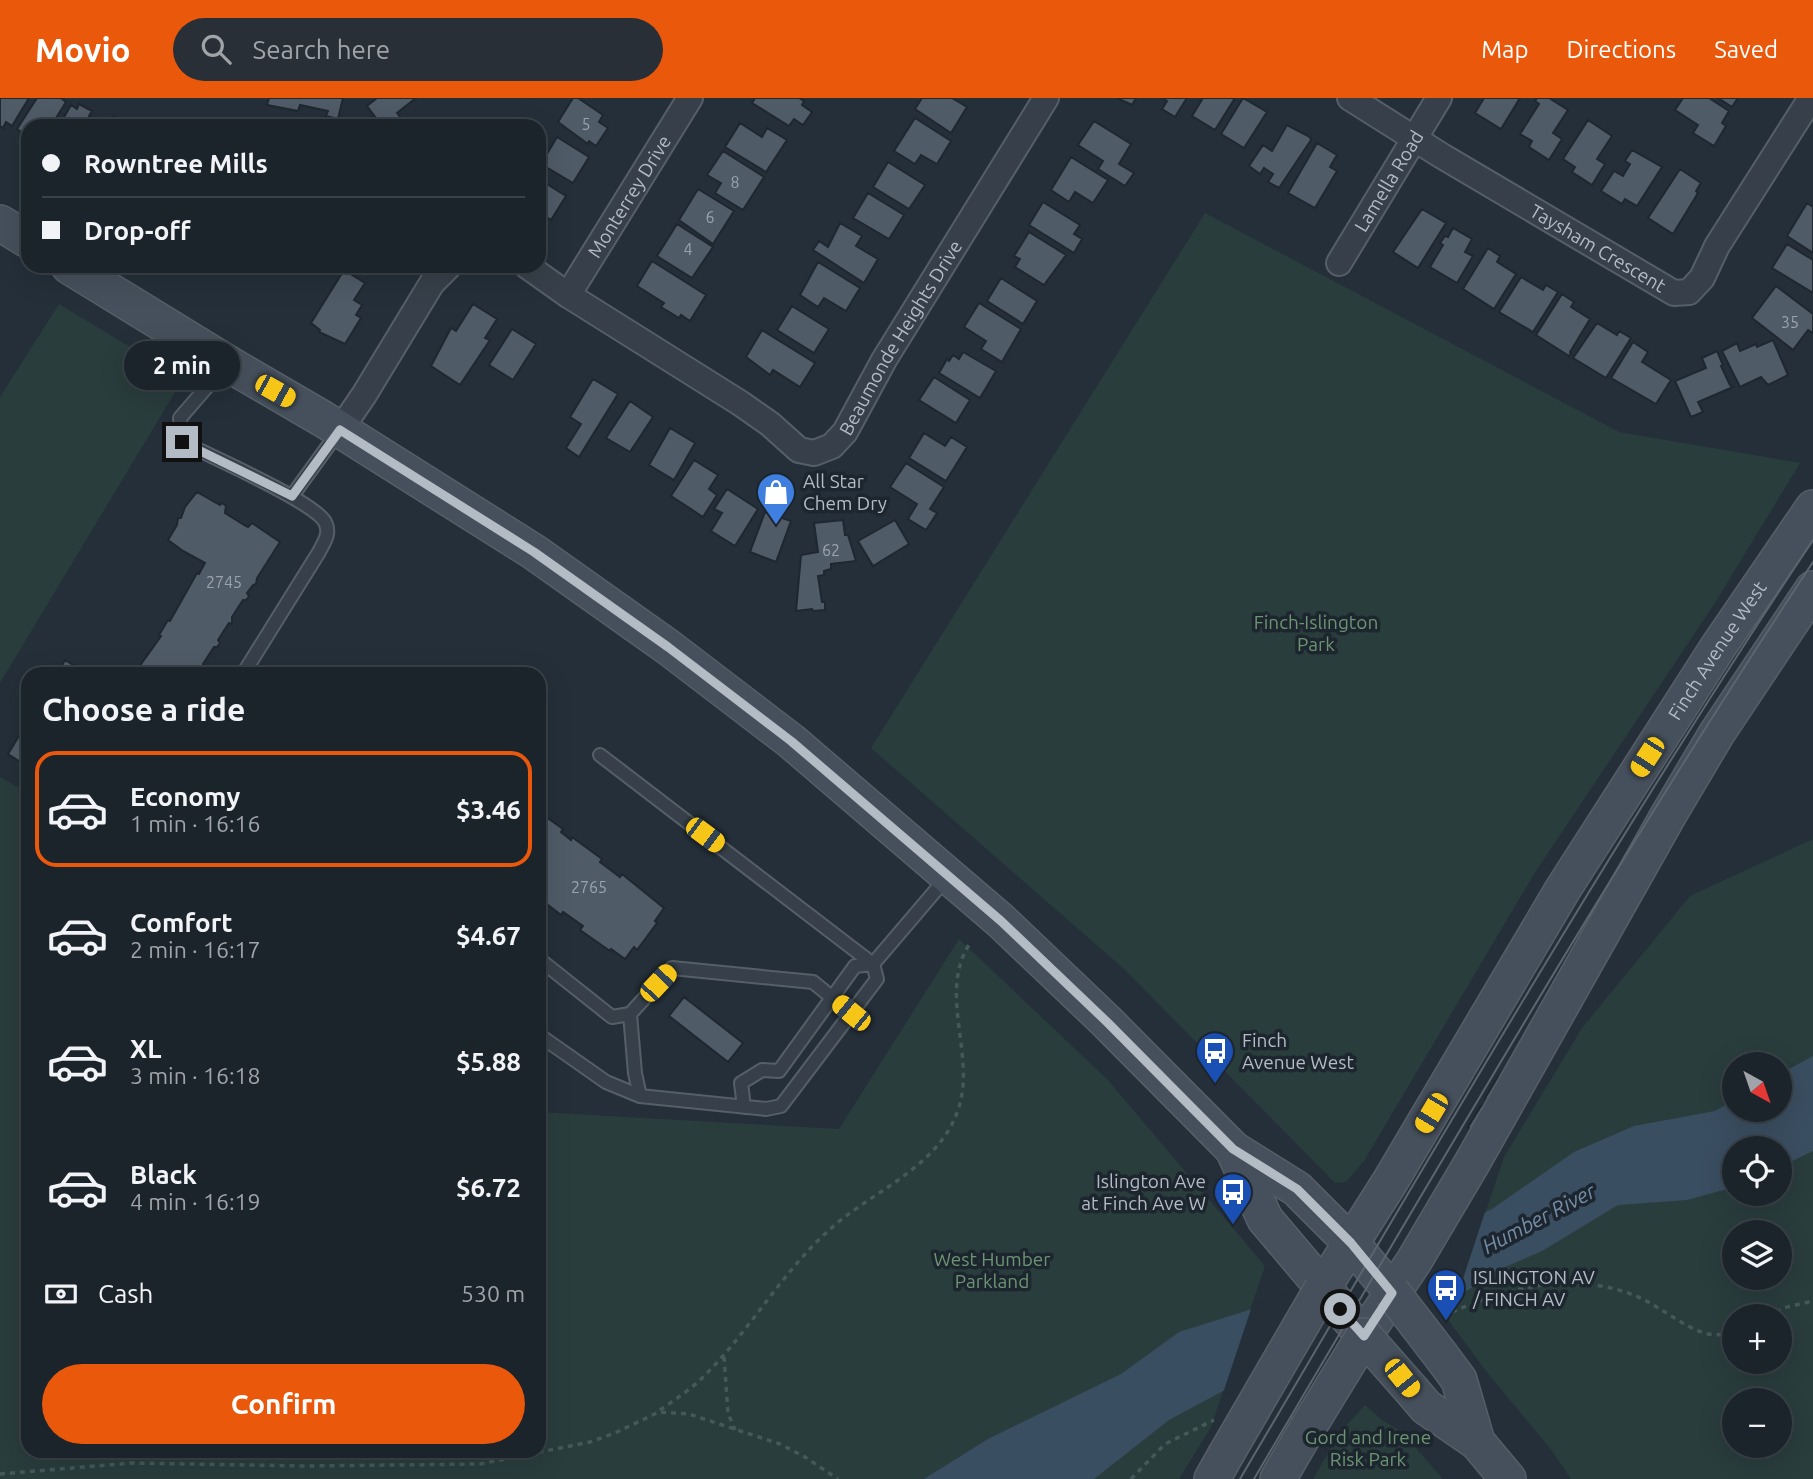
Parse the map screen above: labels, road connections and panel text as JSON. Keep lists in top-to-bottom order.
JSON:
{
  "streets": {
    "main road": ["Finch Avenue West"],
    "street": [
      "Lamella Road",
      "Monterrey Drive",
      "Taysham Crescent",
      "Beaumonde Heights Drive"
    ]
  },
  "crossings": [
    ["Lamella Road", "Taysham Crescent"],
    ["Monterrey Drive", "Beaumonde Heights Drive"]
  ],
  "water": ["Humber River"],
  "parks": ["Finch-Islington Park", "West Humber Parkland", "Gord and Irene Risk Park"],
  "places": {
    "shop": ["All Star Chem Dry"],
    "bus stop": ["Finch Avenue West", "Islington Ave at Finch Ave W", "ISLINGTON AV / FINCH AV"]
  },
  "house_numbers": [
    "5",
    "8",
    "6",
    "4",
    "35",
    "62",
    "2745",
    "2765"
  ],
  "north": "bottom right",
  "page": {
    "header": "Movio",
    "search": "Search here",
    "nav": ["Map", "Directions", "Saved"],
    "banner": ["Rowntree Mills", "Drop-off"],
    "bubble": "2 min",
    "heading": "Choose a ride",
    "list": [
      {
        "name": "Economy",
        "note": "1 min · 16:16",
        "value": "$3.46"
      },
      {
        "name": "Comfort",
        "note": "2 min · 16:17",
        "value": "$4.67"
      },
      {
        "name": "XL",
        "note": "3 min · 16:18",
        "value": "$5.88"
      },
      {
        "name": "Black",
        "note": "4 min · 16:19",
        "value": "$6.72"
      }
    ],
    "map_buttons": ["+", "−"],
    "pay": ["Cash", "530 m"],
    "buttons": "Confirm"
  }
}
